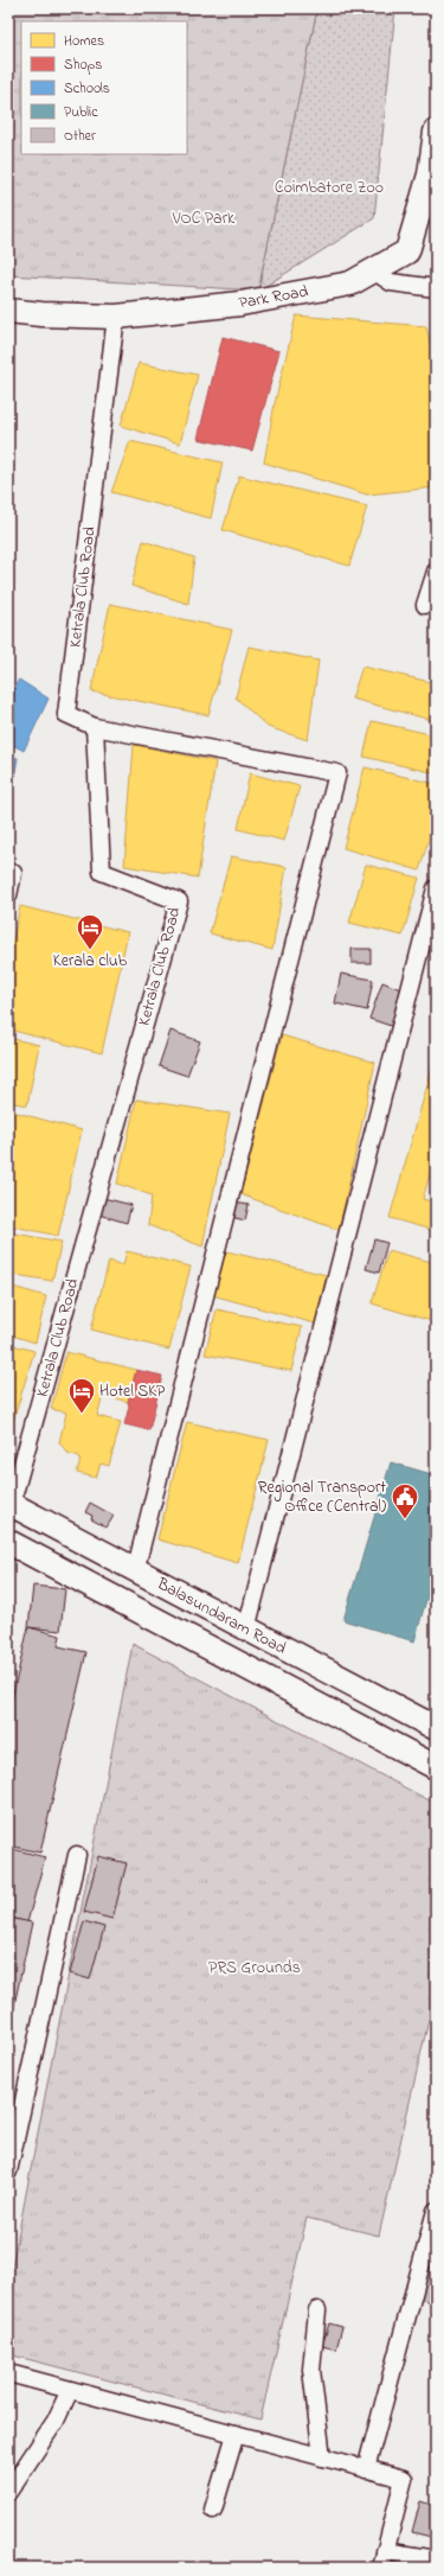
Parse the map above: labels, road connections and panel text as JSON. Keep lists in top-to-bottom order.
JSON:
{
  "streets": {
    "main road": ["Park Road", "Balasundaram Road"],
    "street": ["Ketrala Club Road"]
  },
  "crossings": [
    ["Park Road", "Ketrala Club Road"],
    ["Ketrala Club Road", "Balasundaram Road"]
  ],
  "parks": ["Coimbatore Zoo", "VOC Park", "PRS Grounds"],
  "places": {
    "hotel": ["Kerala club", "Hotel SKP"],
    "public building": ["Regional Transport Office (Central)"]
  },
  "legend": [
    "Homes",
    "Shops",
    "Schools",
    "Public",
    "Other"
  ]
}
